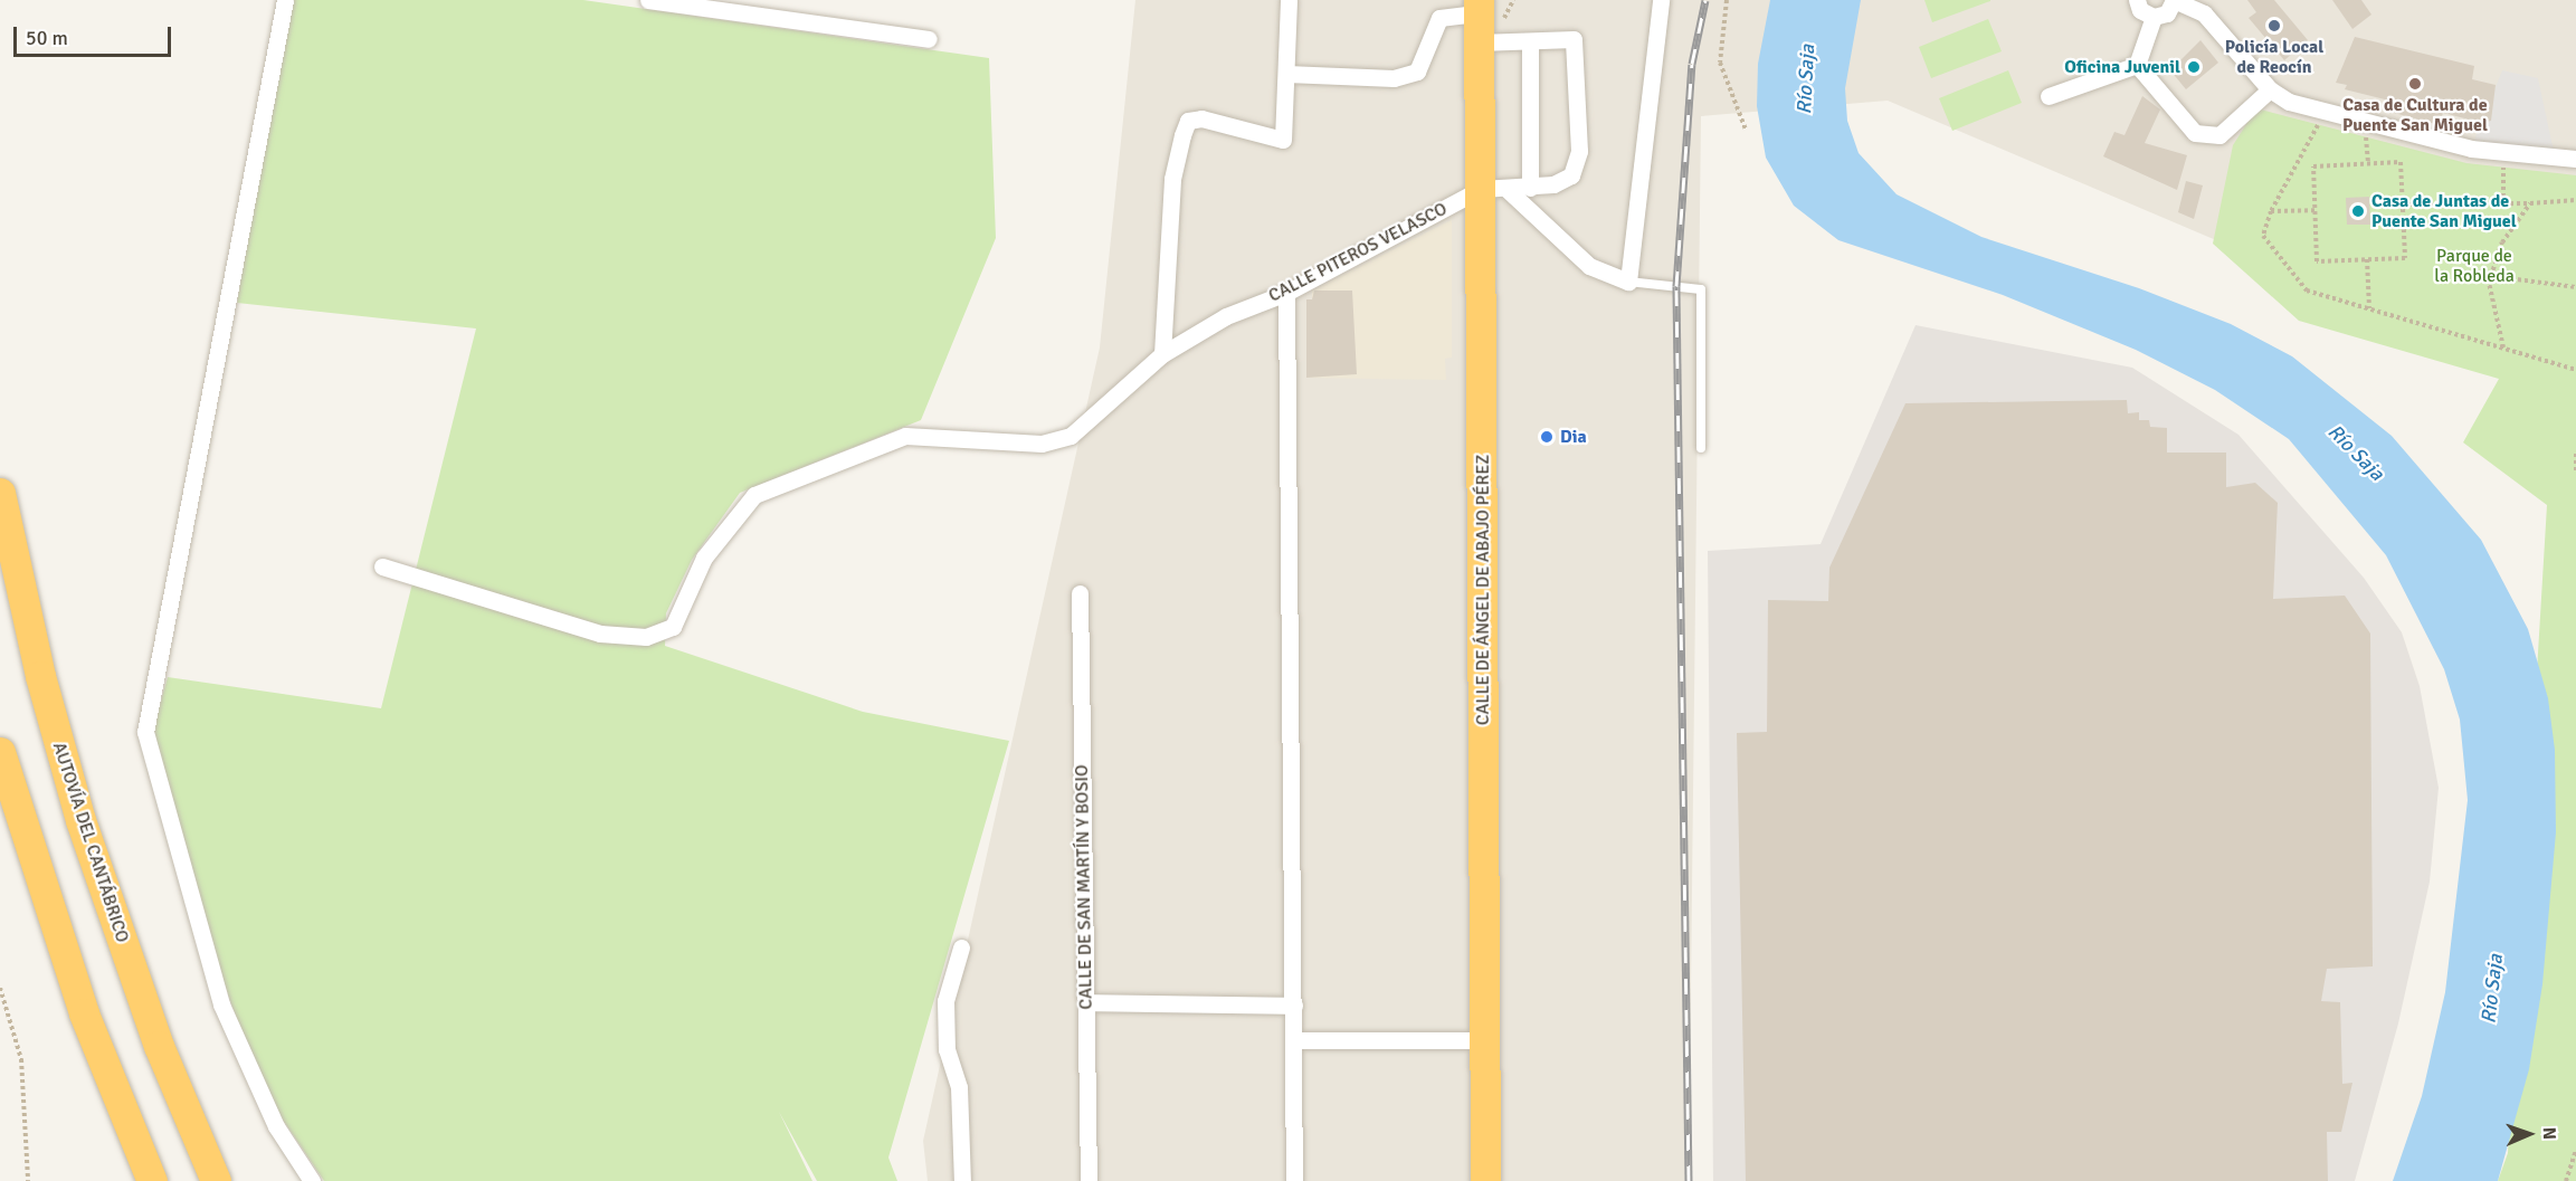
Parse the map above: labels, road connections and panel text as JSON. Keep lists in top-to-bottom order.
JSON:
{
  "streets": {
    "highway": ["CALLE DE ÁNGEL DE ABAJO PÉREZ", "AUTOVÍA DEL CANTÁBRICO"],
    "street": ["CALLE PITEROS VELASCO", "CALLE DE SAN MARTÍN Y BOSIO"]
  },
  "crossings": [
    ["CALLE PITEROS VELASCO", "CALLE DE ÁNGEL DE ABAJO PÉREZ"]
  ],
  "water": ["Río Saja"],
  "parks": ["Parque de la Robleda"],
  "places": [
    "Policía Local de Reocín",
    "Oficina Juvenil",
    "Casa de Cultura de Puente San Miguel",
    "Casa de Juntas de Puente San Miguel",
    "Dia"
  ],
  "scale_bar": "50 m",
  "north": "right"
}
